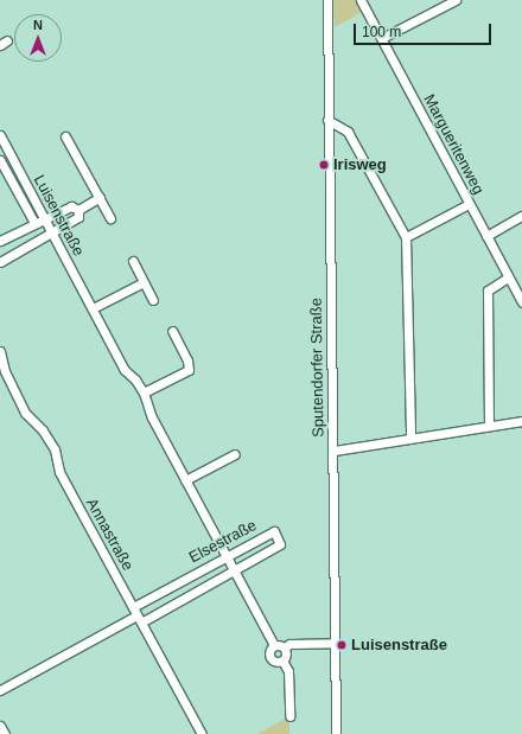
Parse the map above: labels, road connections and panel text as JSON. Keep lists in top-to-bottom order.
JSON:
{
  "streets": {
    "street": [
      "Margueritenweg",
      "Luisenstraße",
      "Sputendorfer Straße",
      "Annastraße",
      "Elsestraße"
    ]
  },
  "crossings": [
    ["Luisenstraße", "Elsestraße"],
    ["Annastraße", "Elsestraße"]
  ],
  "places": ["Irisweg", "Luisenstraße"],
  "scale_bar": "100 m",
  "north": "top"
}
